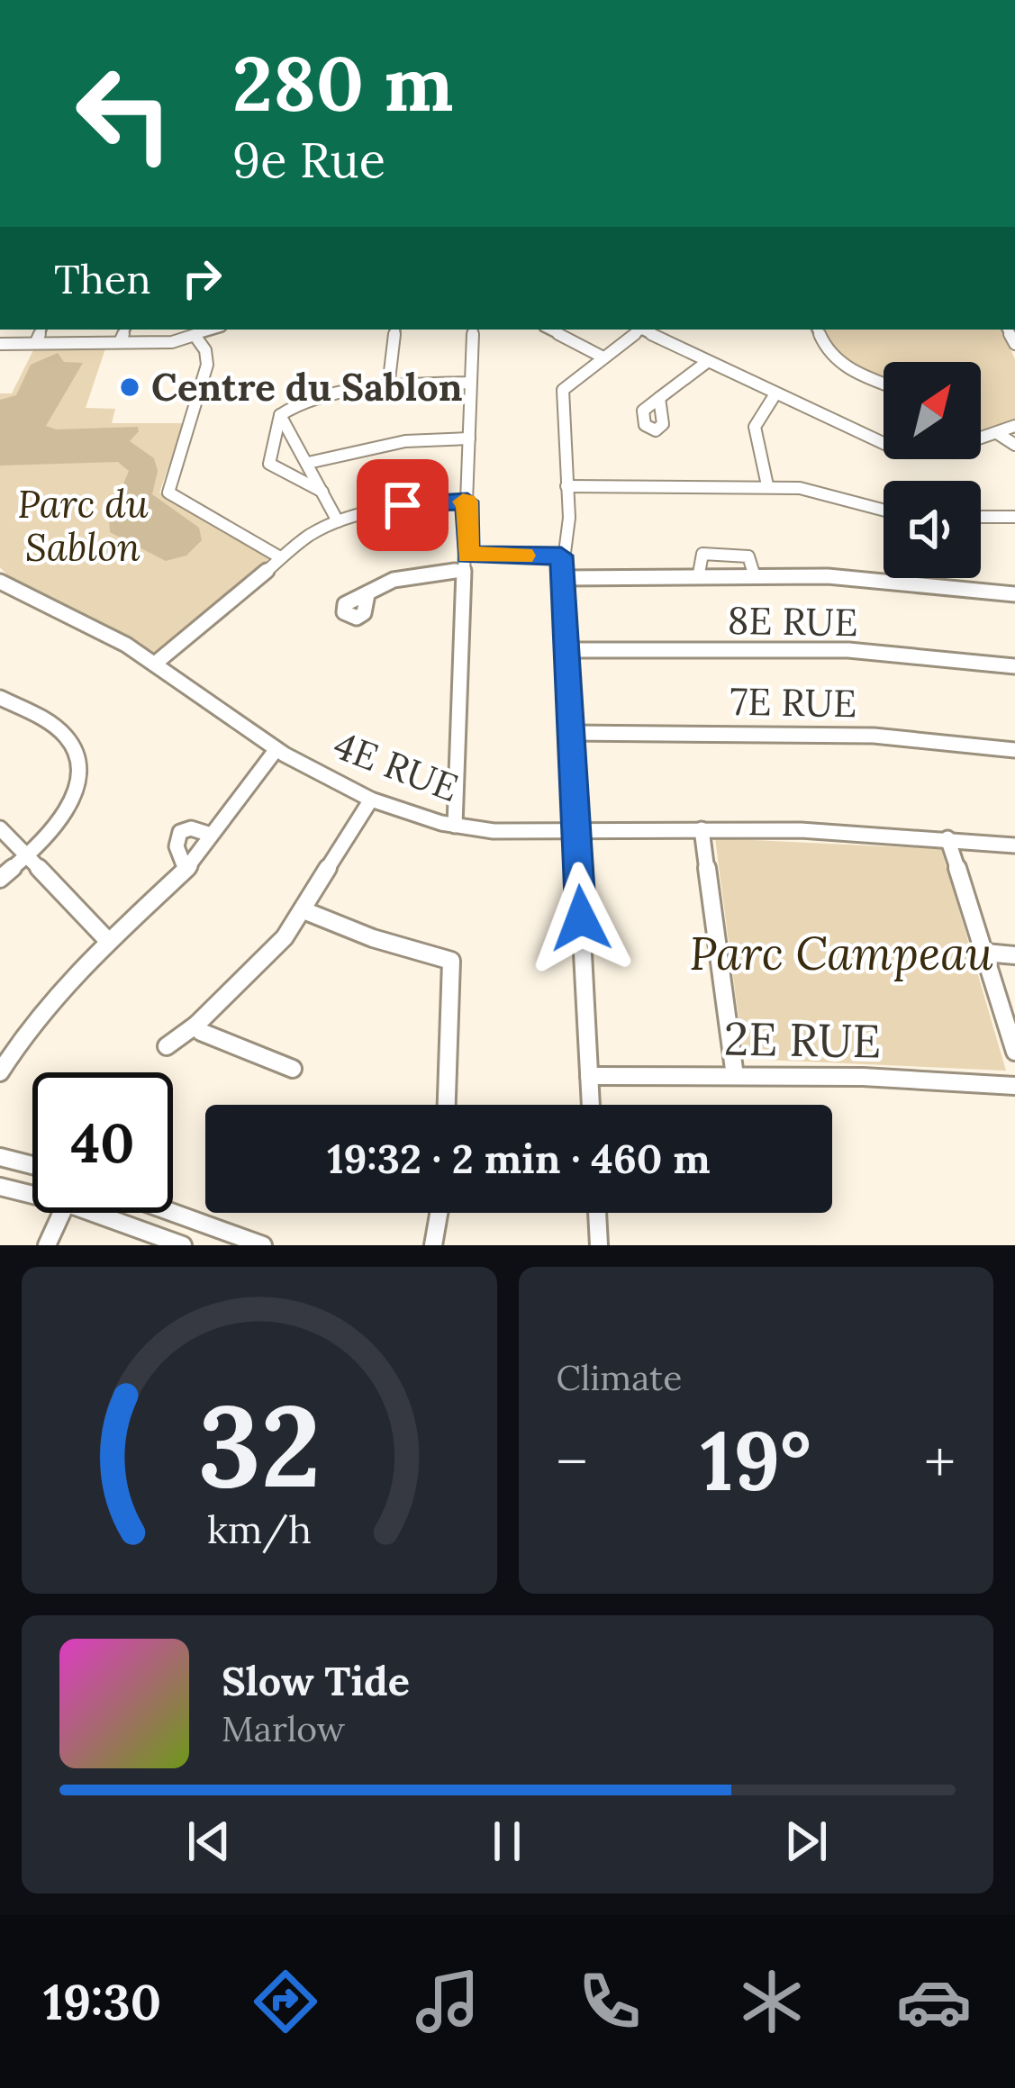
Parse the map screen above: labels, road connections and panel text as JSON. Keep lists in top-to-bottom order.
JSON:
{
  "streets": {
    "street": [
      "8E RUE",
      "7E RUE",
      "4E RUE",
      "2E RUE"
    ]
  },
  "parks": ["Parc du Sablon", "Parc Campeau"],
  "places": ["Centre du Sablon"],
  "north": "top right",
  "page": {
    "turn": ["280 m", "9e Rue"],
    "then": "Then",
    "limit": "40",
    "trip": "19:32 · 2 min · 460 m",
    "tile": "Climate",
    "heat": ["−", "19°", "+"],
    "song": ["Slow Tide", "Marlow"],
    "tabs": "19:30",
    "gauge": ["32", "km/h"]
  }
}
